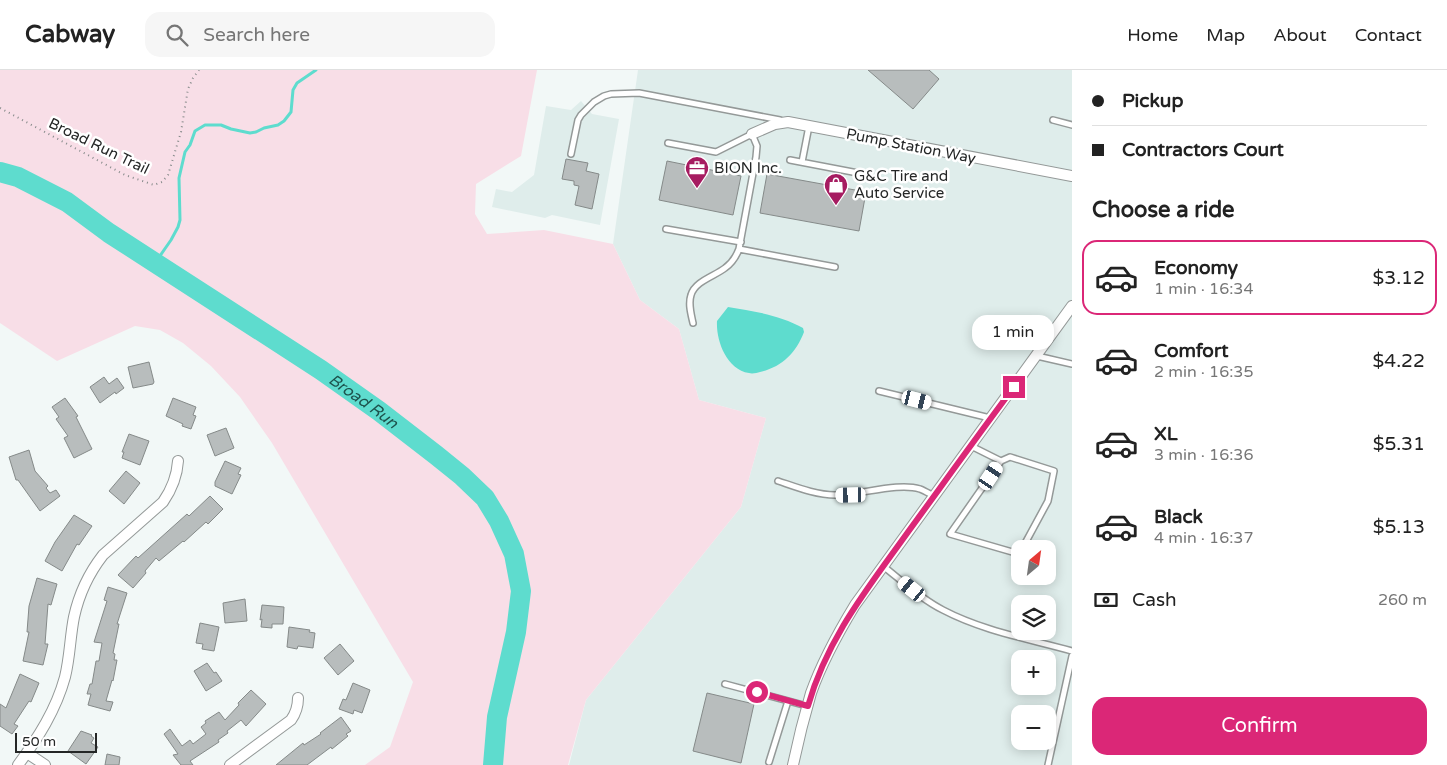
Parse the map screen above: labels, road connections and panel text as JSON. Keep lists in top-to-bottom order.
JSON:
{
  "streets": {
    "street": ["Pump Station Way"],
    "path": ["Broad Run Trail"]
  },
  "water": ["Broad Run"],
  "places": {
    "office": ["BION Inc."],
    "shop": ["G&C Tire and Auto Service"]
  },
  "scale_bar": "50 m",
  "north": "top right",
  "page": {
    "header": "Cabway",
    "search": "Search here",
    "nav": [
      "Home",
      "Map",
      "About",
      "Contact"
    ],
    "banner": ["Pickup", "Contractors Court"],
    "heading": "Choose a ride",
    "list": [
      {
        "name": "Economy",
        "note": "1 min · 16:34",
        "value": "$3.12"
      },
      {
        "name": "Comfort",
        "note": "2 min · 16:35",
        "value": "$4.22"
      },
      {
        "name": "XL",
        "note": "3 min · 16:36",
        "value": "$5.31"
      },
      {
        "name": "Black",
        "note": "4 min · 16:37",
        "value": "$5.13"
      }
    ],
    "bubble": "1 min",
    "map_buttons": ["+", "−"],
    "pay": ["Cash", "260 m"],
    "buttons": "Confirm",
    "scale": "50 m"
  }
}
